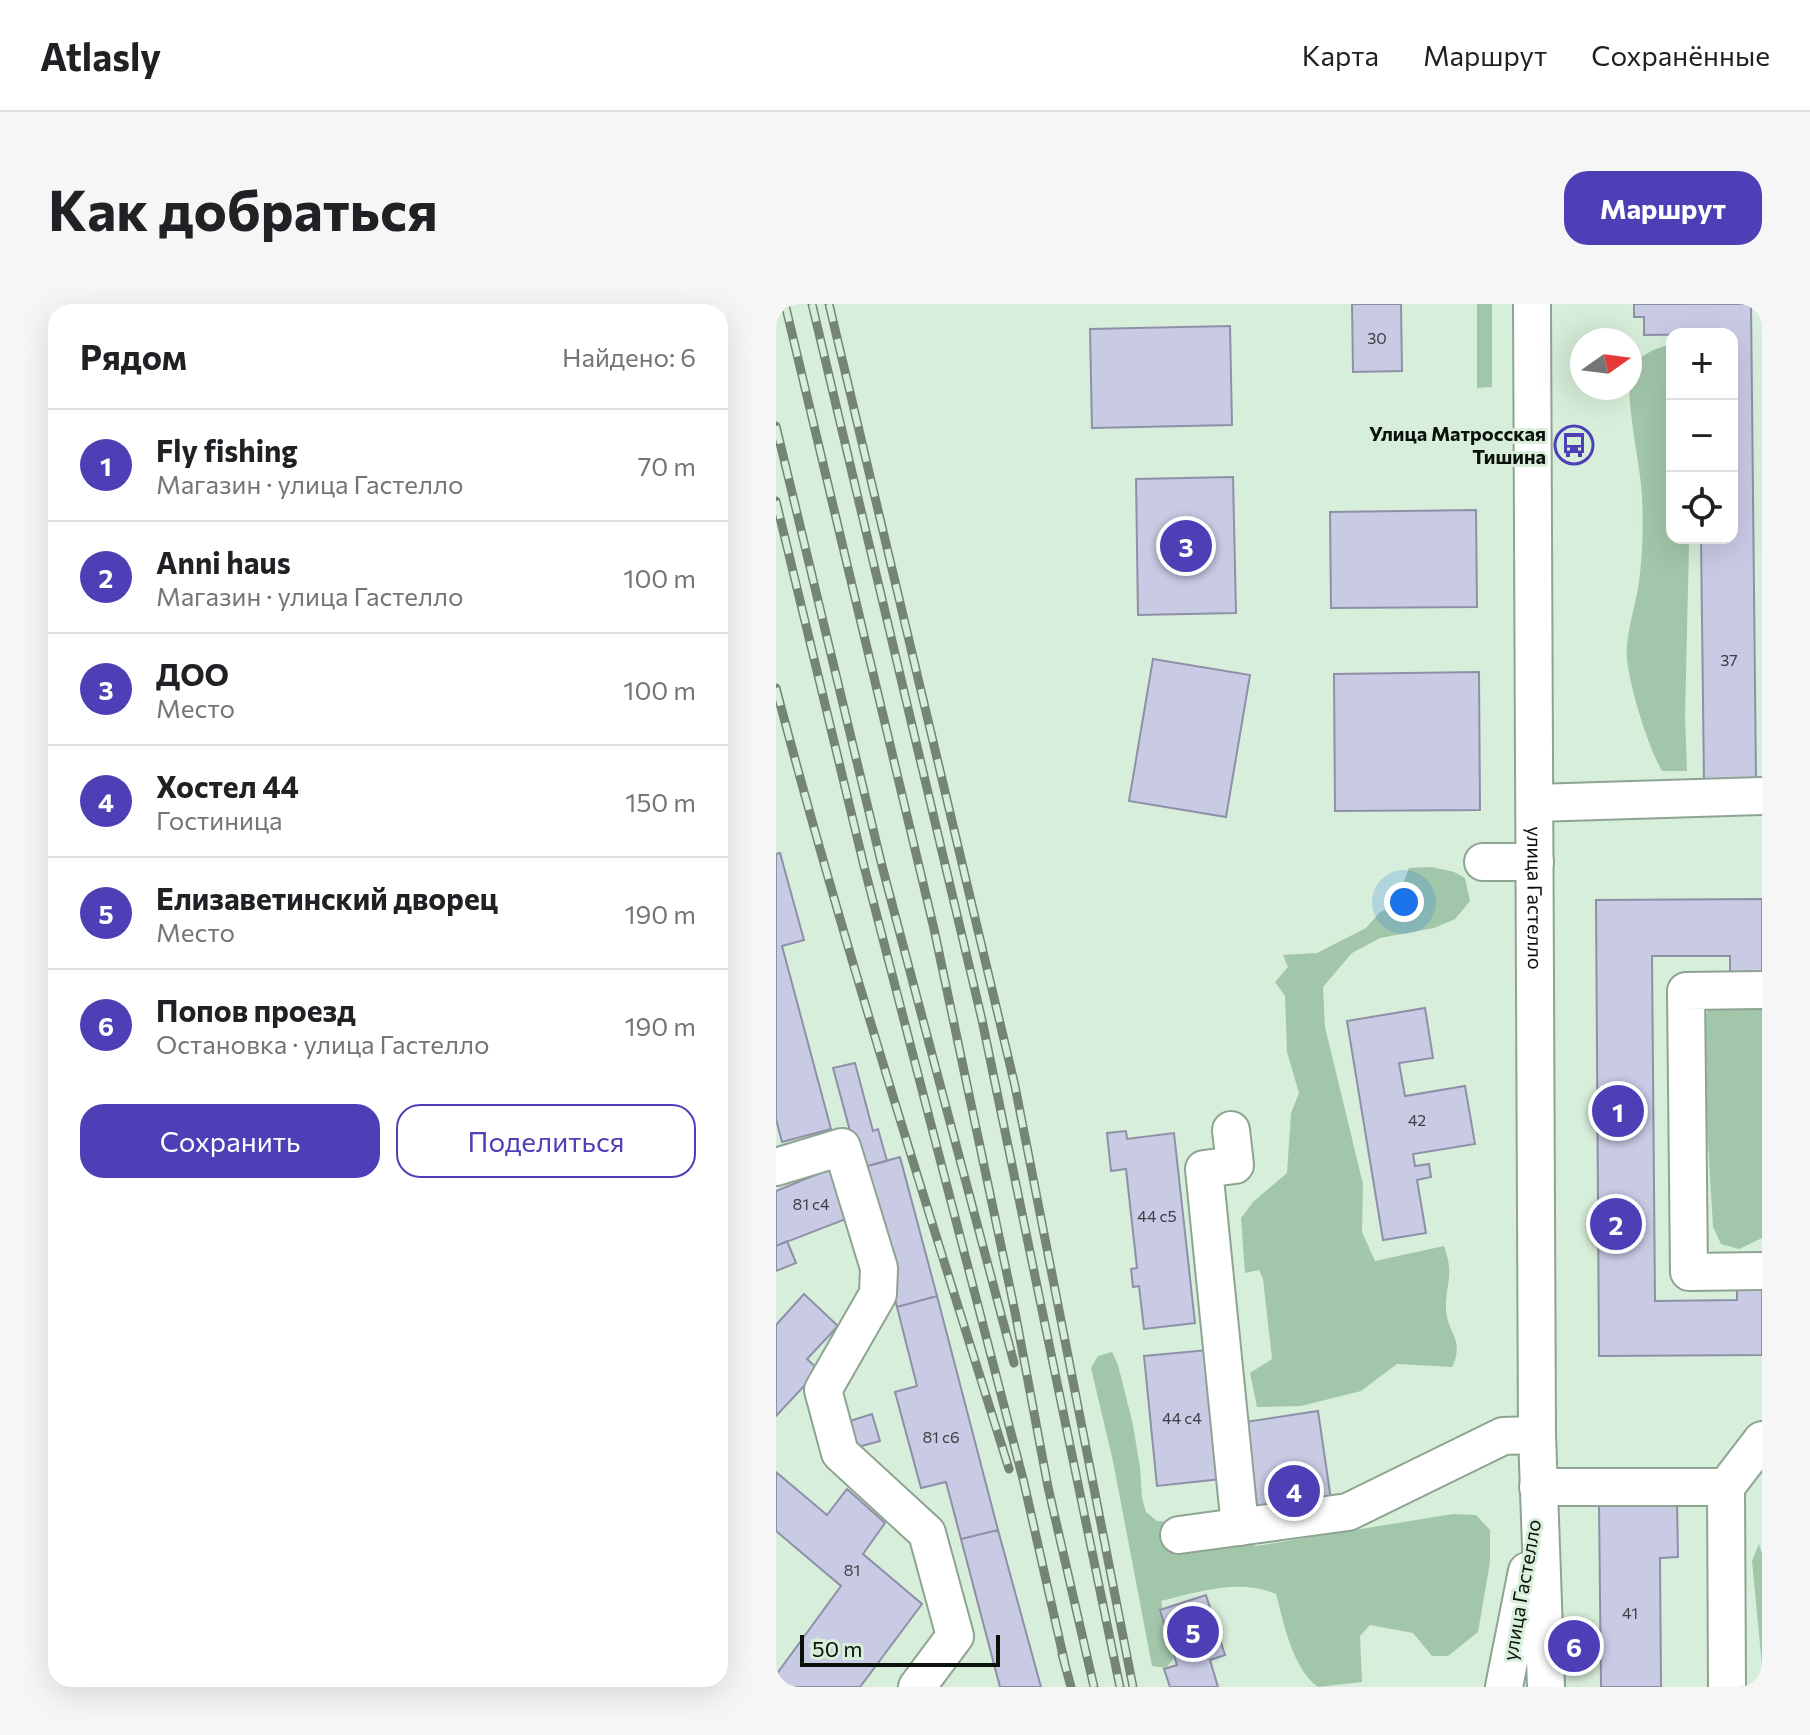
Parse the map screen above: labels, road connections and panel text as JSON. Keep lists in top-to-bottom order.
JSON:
{
  "streets": {
    "street": ["улица Гастелло"]
  },
  "places": {
    "bus stop": ["Улица Матросская Тишина"]
  },
  "house_numbers": [
    "30",
    "37",
    "42",
    "81 с4",
    "44 c5",
    "44 c4",
    "81 с6",
    "81",
    "41"
  ],
  "scale_bar": "50 m",
  "north": "right",
  "page": {
    "header": "Atlasly",
    "nav": ["Карта", "Маршрут", "Сохранённые"],
    "buttons": [
      "Маршрут",
      ["Сохранить", "Поделиться"]
    ],
    "title": "Как добраться",
    "heading": ["Рядом", "Найдено: 6"],
    "map_buttons": ["+", "−"],
    "list": [
      {
        "mark": "1",
        "name": "Fly fishing",
        "note": "Магазин · улица Гастелло",
        "value": "70 m"
      },
      {
        "mark": "2",
        "name": "Anni haus",
        "note": "Магазин · улица Гастелло",
        "value": "100 m"
      },
      {
        "mark": "3",
        "name": "ДОО",
        "note": "Место",
        "value": "100 m"
      },
      {
        "mark": "4",
        "name": "Хостел 44",
        "note": "Гостиница",
        "value": "150 m"
      },
      {
        "mark": "5",
        "name": "Елизаветинский дворец",
        "note": "Место",
        "value": "190 m"
      },
      {
        "mark": "6",
        "name": "Попов проезд",
        "note": "Остановка · улица Гастелло",
        "value": "190 m"
      }
    ],
    "pins": [
      "3",
      "1",
      "2",
      "4",
      "5",
      "6"
    ],
    "scale": "50 m"
  }
}
